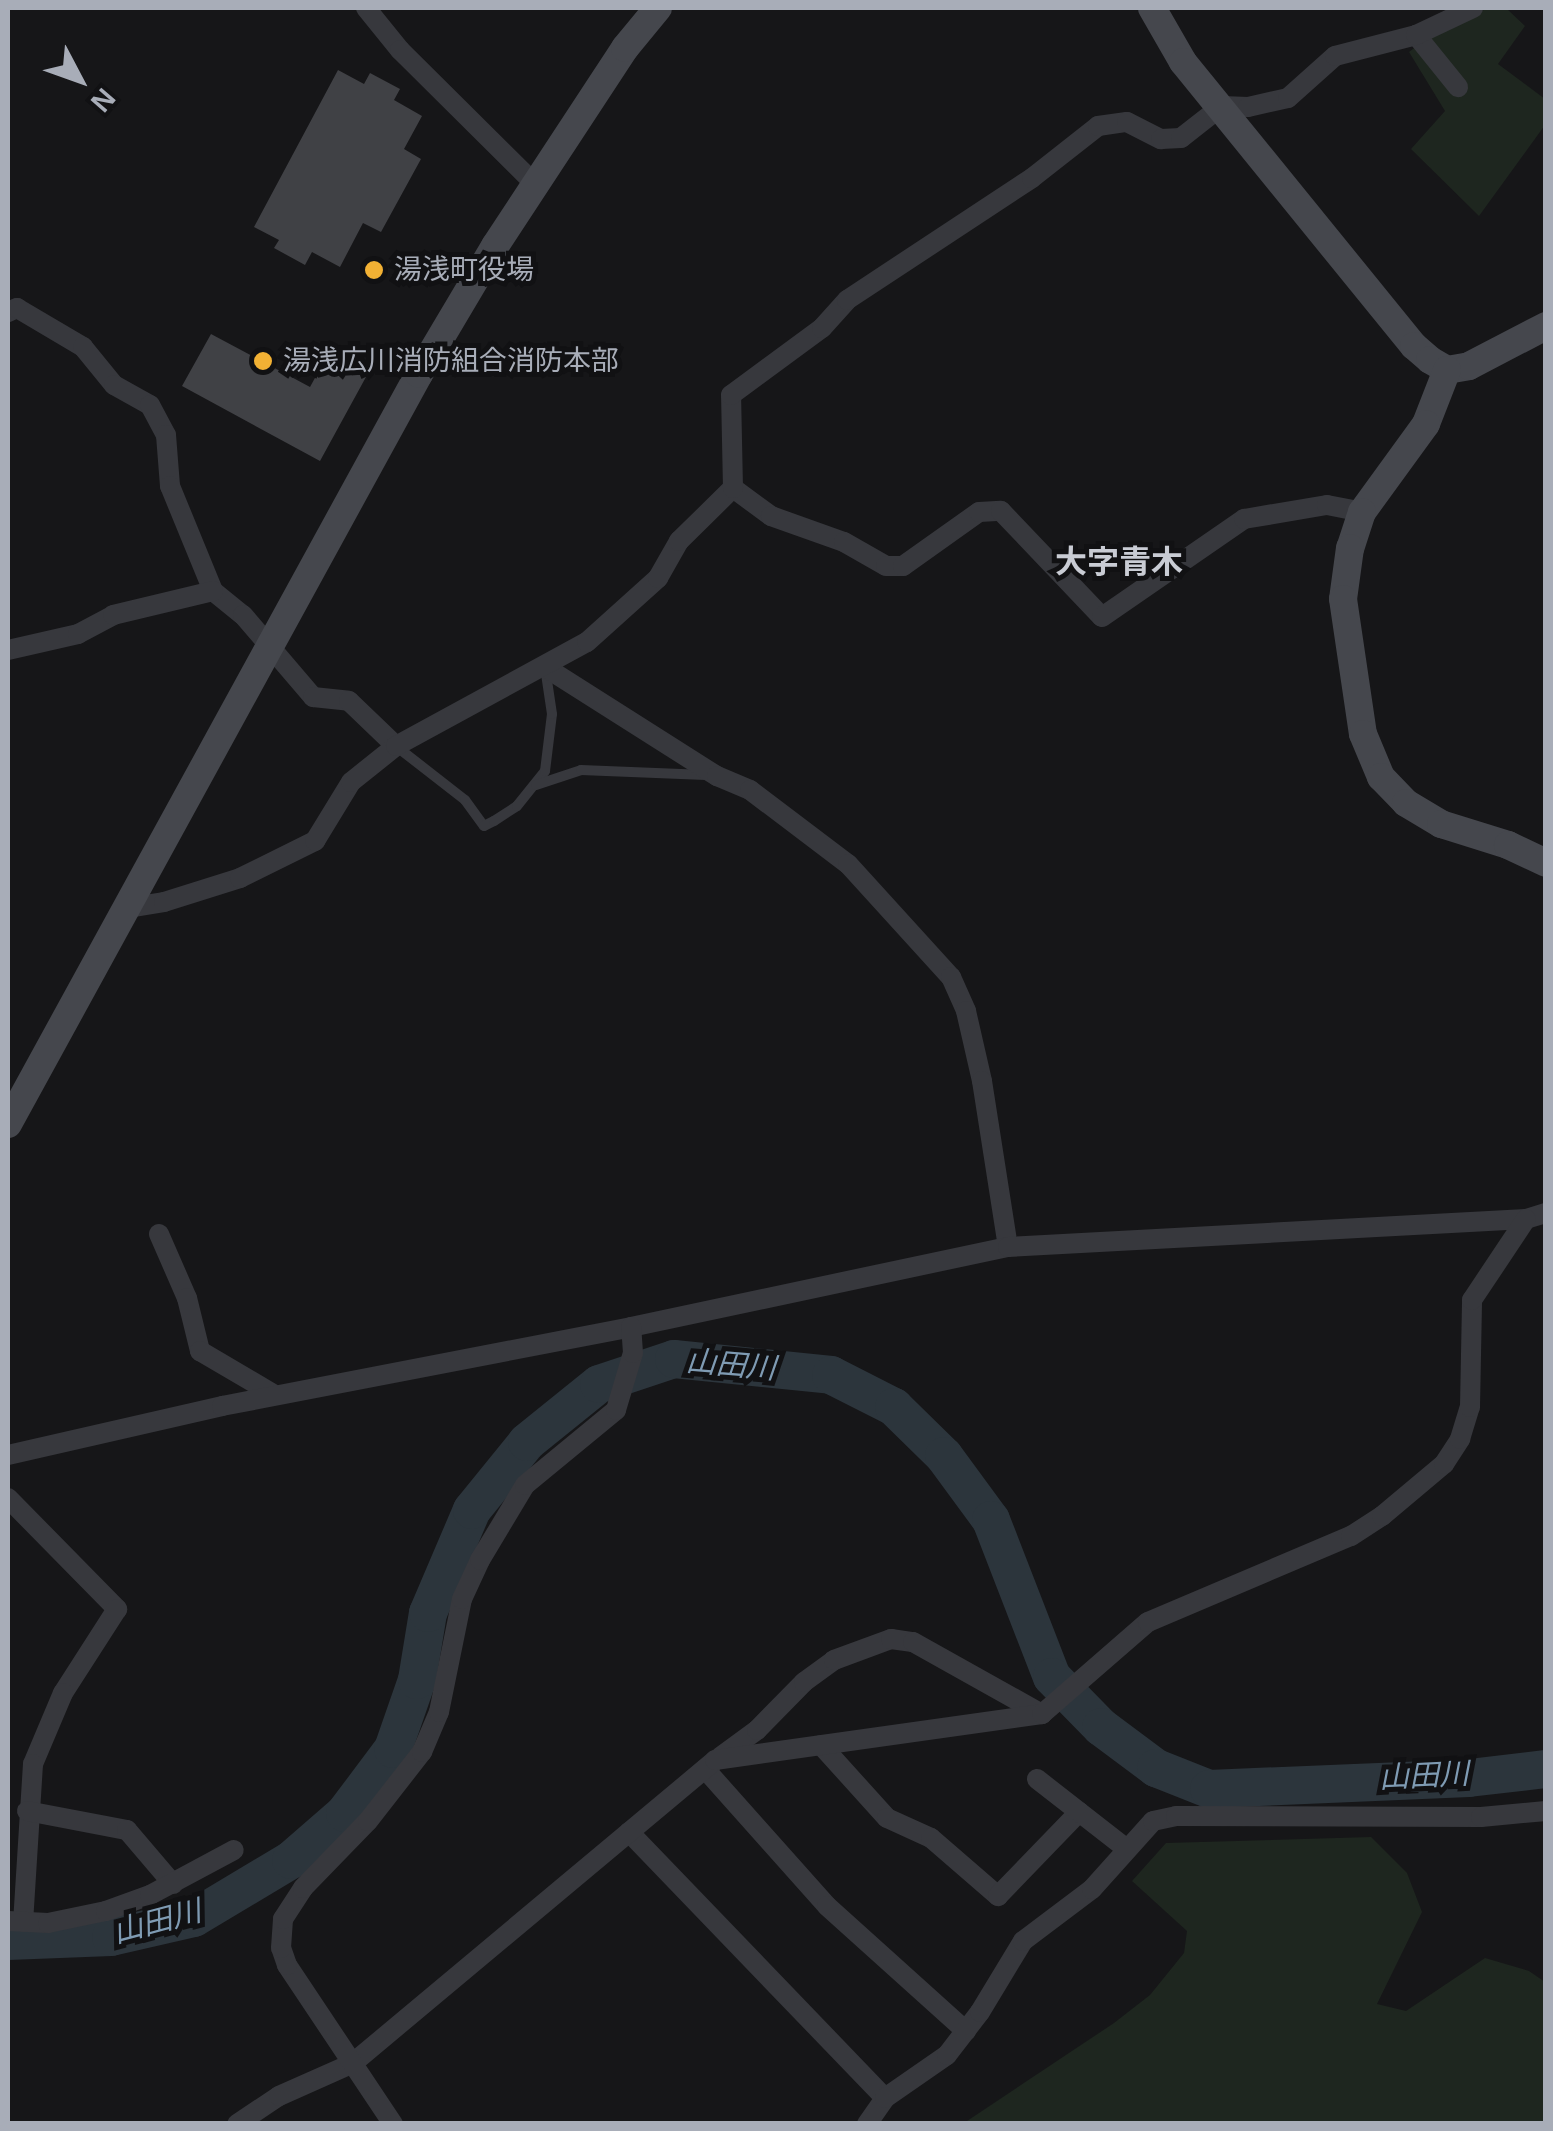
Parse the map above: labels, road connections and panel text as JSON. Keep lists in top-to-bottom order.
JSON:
{
  "districts": ["大字青木"],
  "water": ["山田川"],
  "places": ["湯浅町役場", "湯浅広川消防組合消防本部"],
  "north": "bottom right"
}
